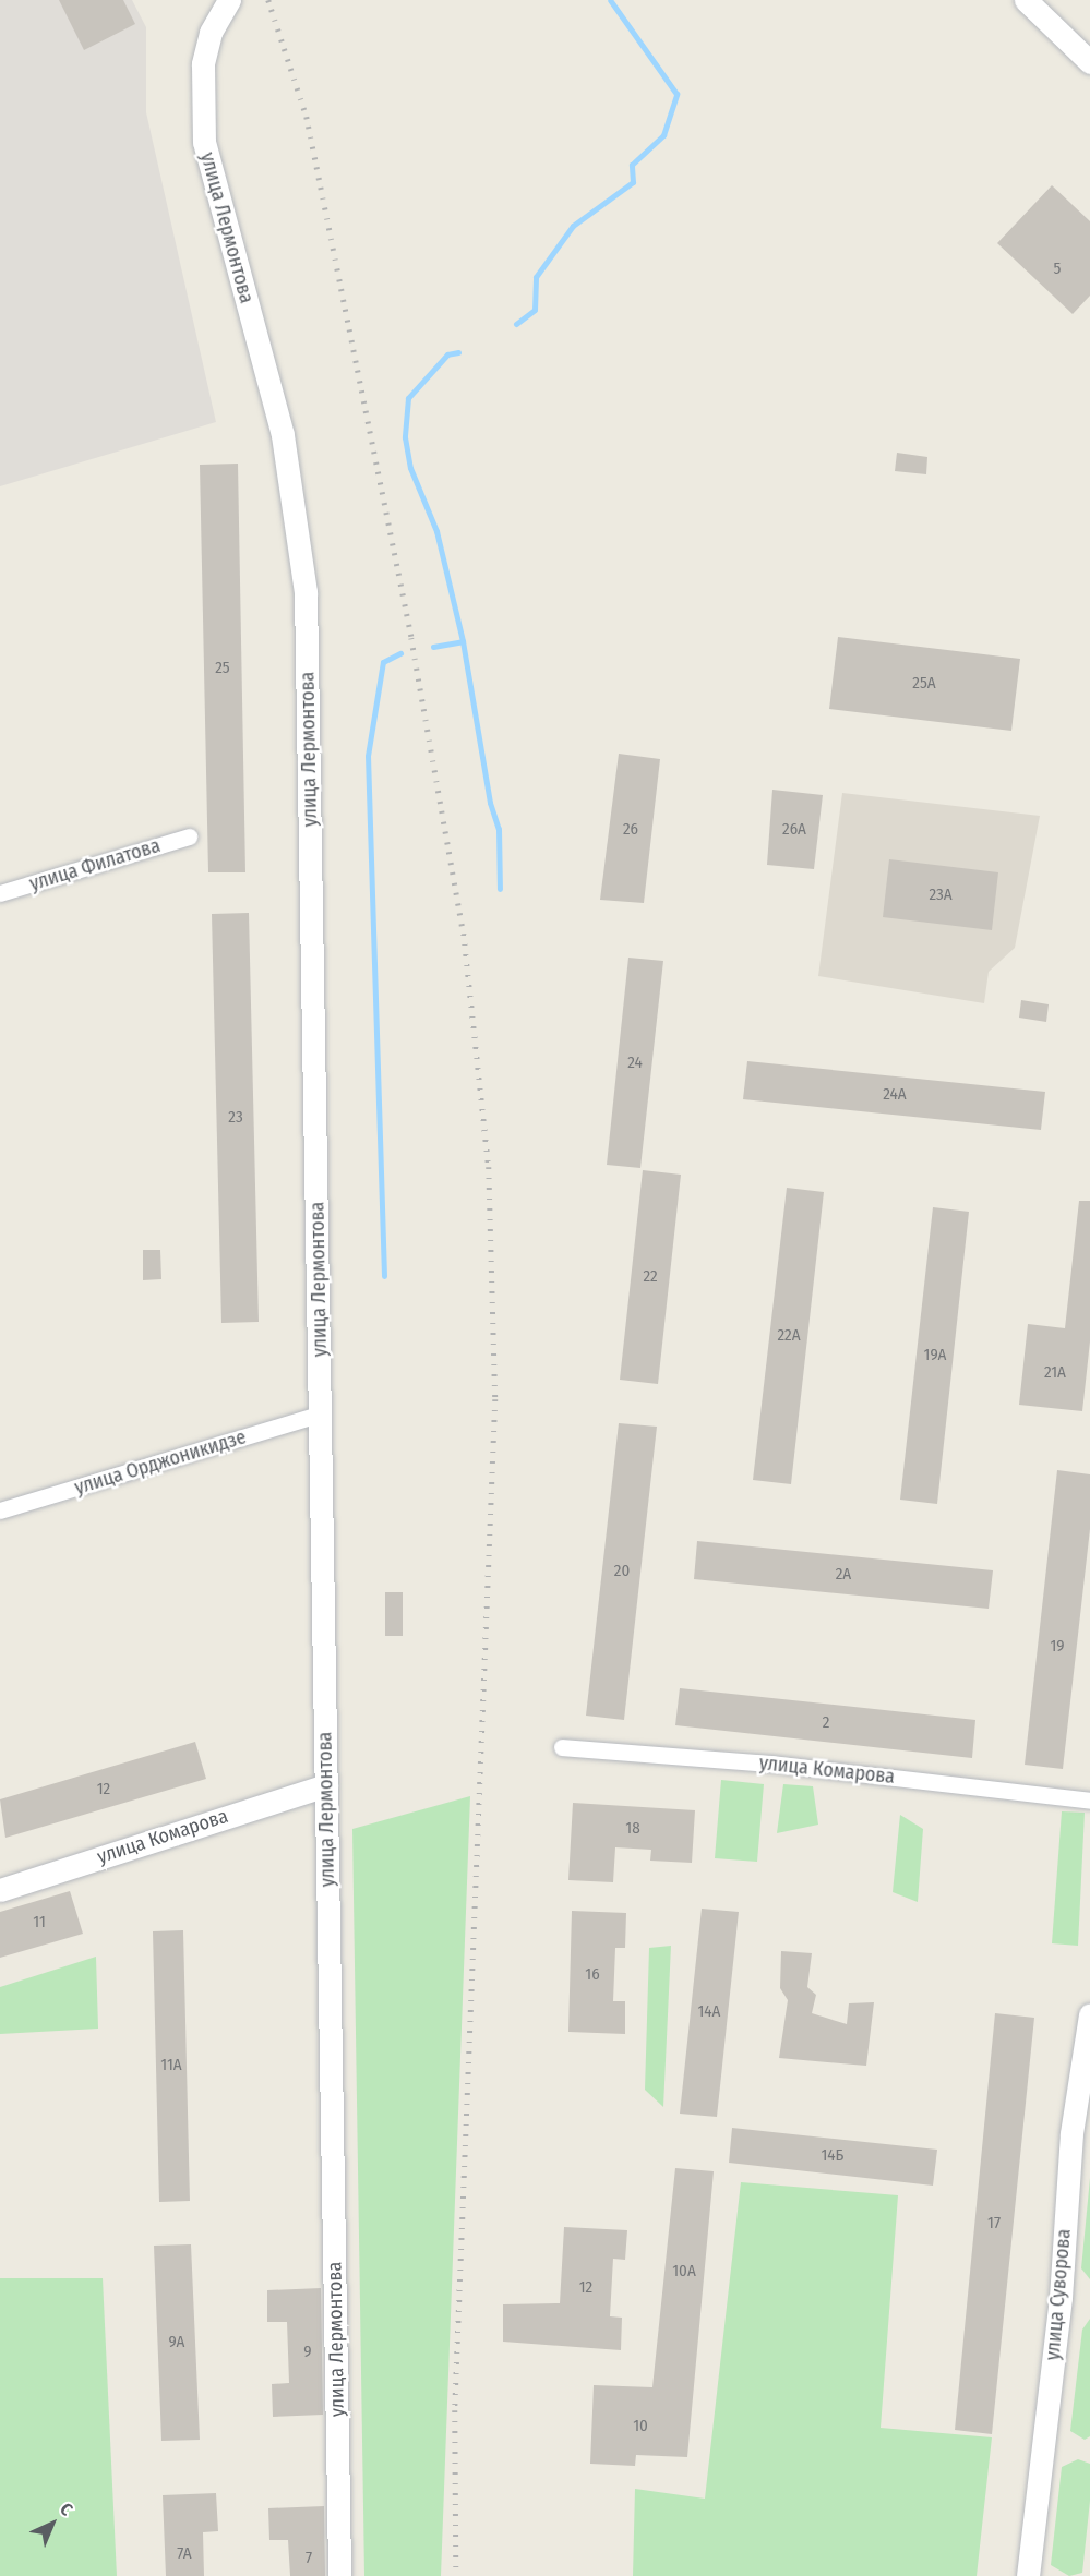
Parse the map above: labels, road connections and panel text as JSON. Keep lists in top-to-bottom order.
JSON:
{
  "streets": {
    "main road": ["улица Лермонтова", "улица Комарова", "улица Суворова"],
    "street": ["улица Филатова", "улица Орджоникидзе"]
  },
  "crossings": [
    ["улица Лермонтова", "улица Орджоникидзе"],
    ["улица Лермонтова", "улица Комарова"]
  ],
  "house_numbers": [
    "5",
    "25",
    "25А",
    "26",
    "26А",
    "23А",
    "24",
    "24А",
    "23",
    "22",
    "22А",
    "19А",
    "21А",
    "20",
    "2А",
    "19",
    "2",
    "12",
    "18",
    "11",
    "16",
    "14А",
    "11А",
    "14Б",
    "17",
    "10А",
    "12",
    "9А",
    "9",
    "10",
    "7А",
    "7"
  ],
  "north": "top right"
}
